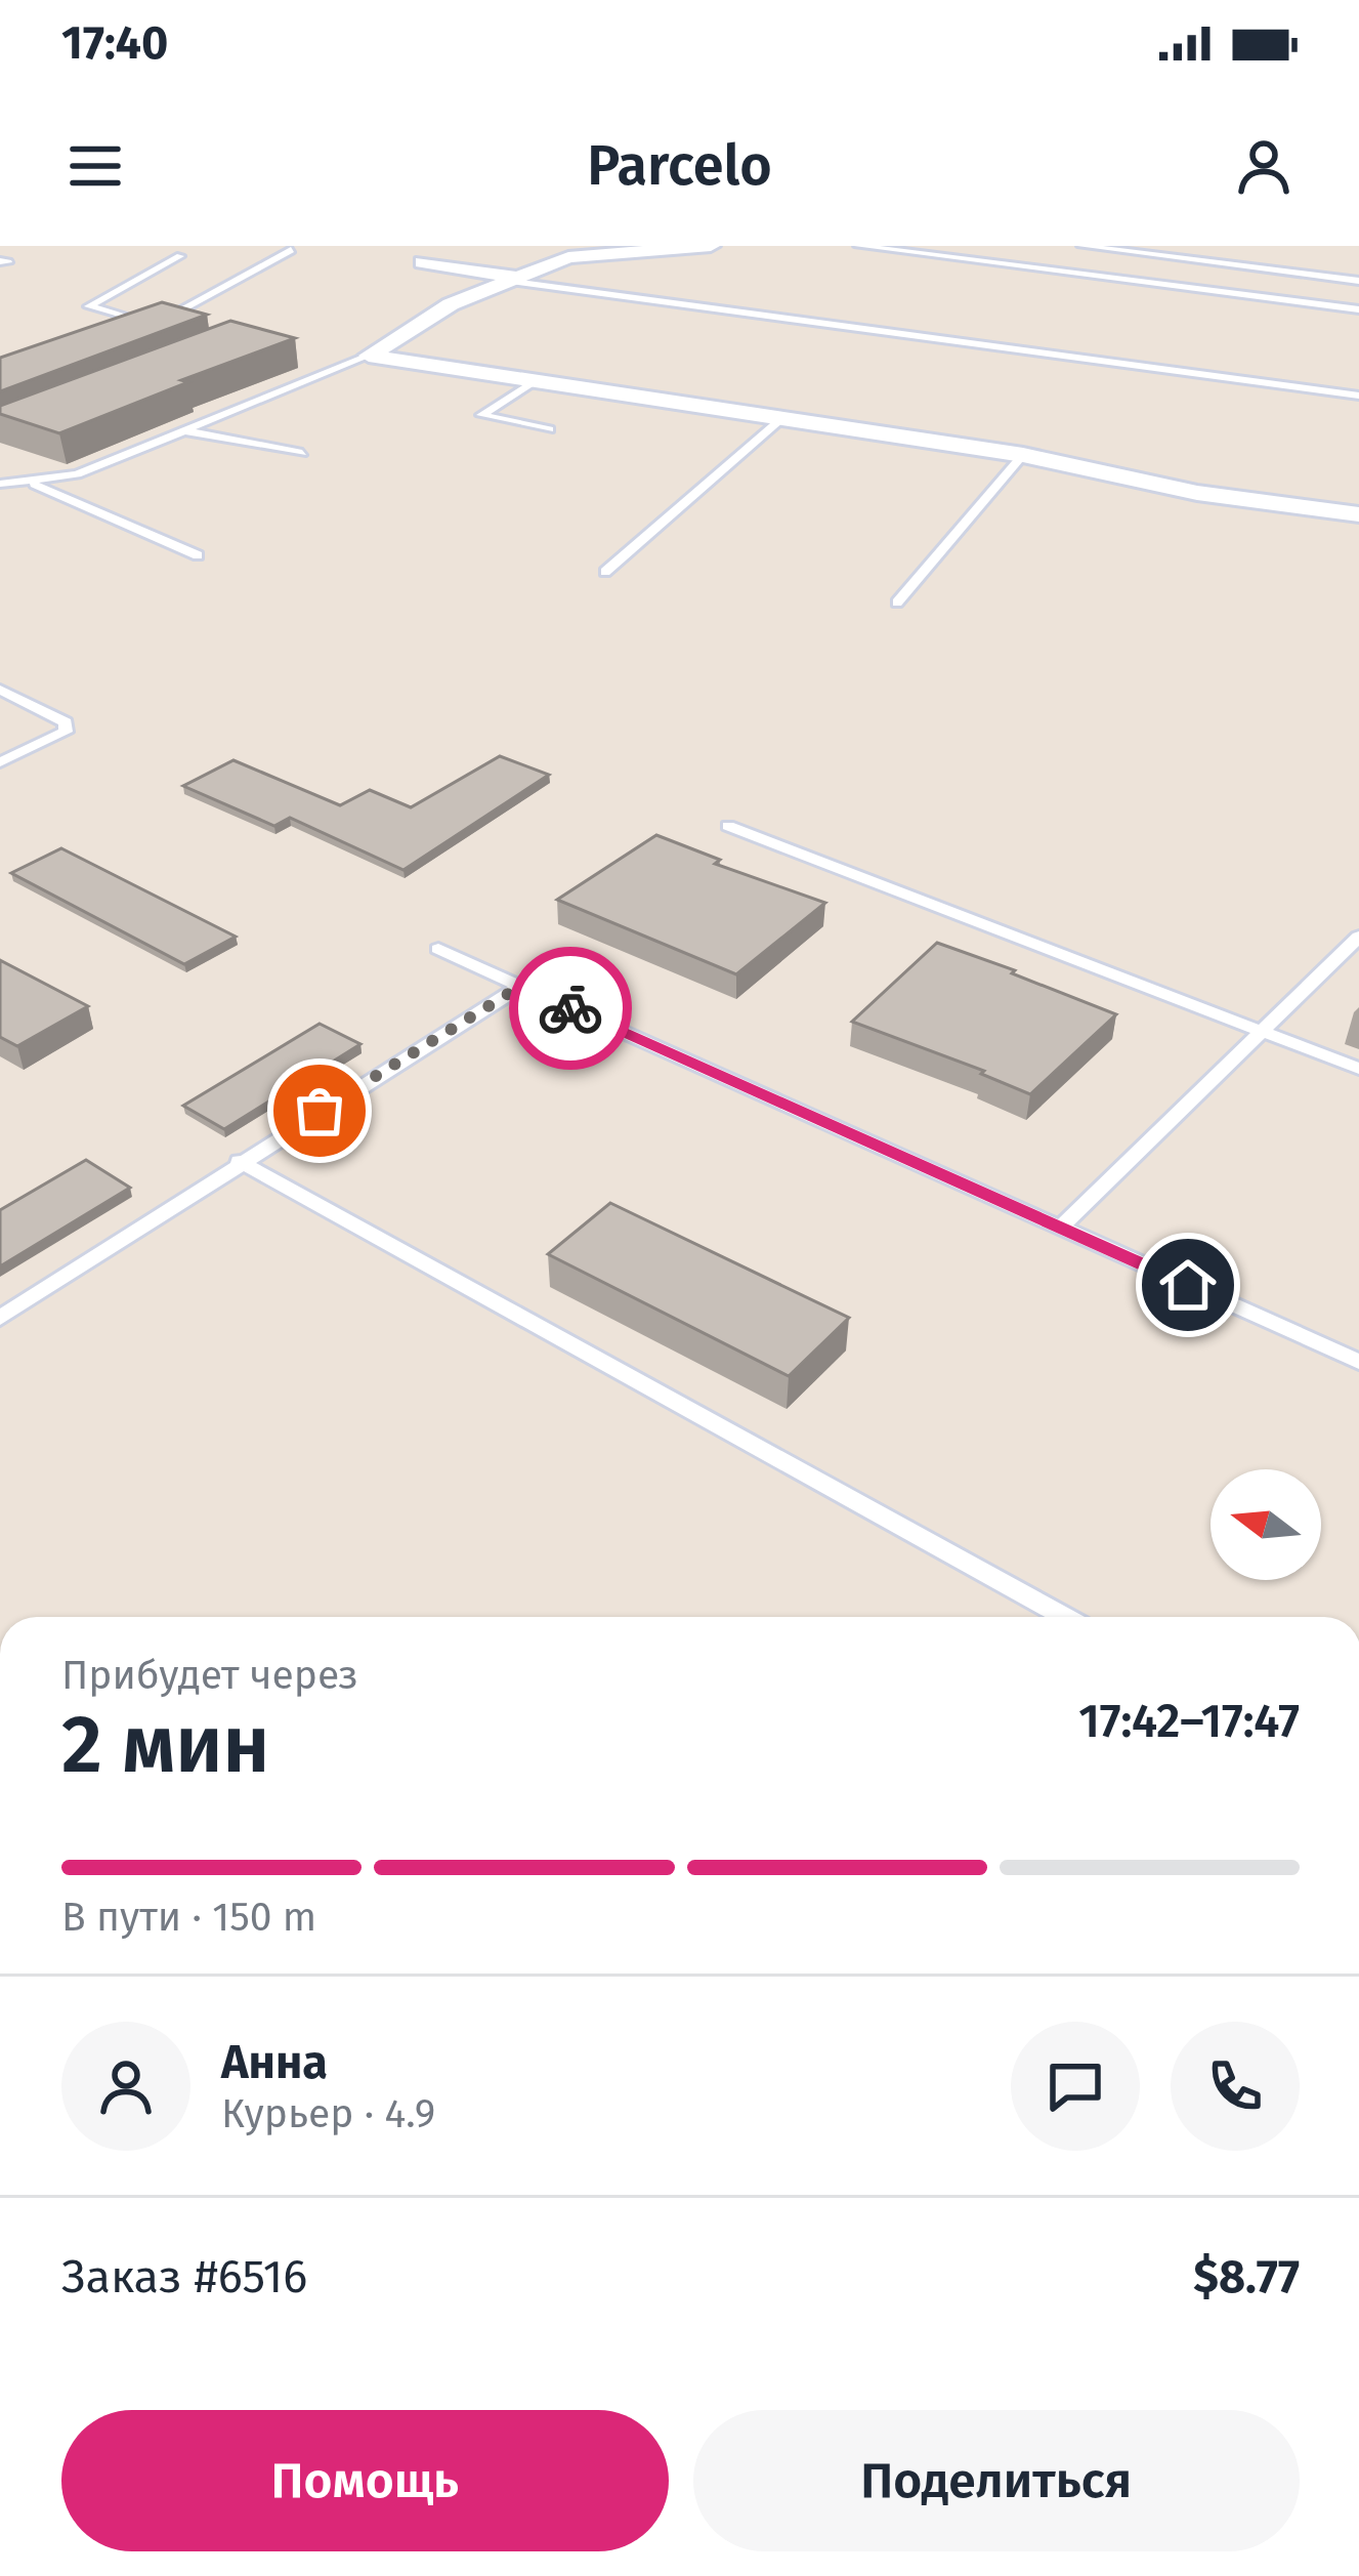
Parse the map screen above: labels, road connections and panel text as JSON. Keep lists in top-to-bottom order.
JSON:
{
  "north": "left",
  "page": {
    "status": "17:40",
    "header": "Parcelo",
    "heading": ["2 мин", "Прибудет через", "17:42–17:47"],
    "panel": [
      "Анна",
      "Курьер · 4.9",
      "Заказ #6516",
      "$8.77"
    ],
    "bar": "В пути · 150 m",
    "buttons": ["Помощь", "Поделиться"]
  }
}
